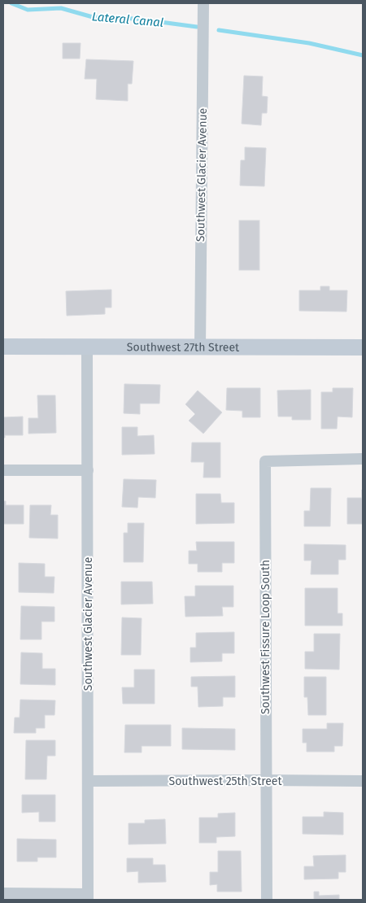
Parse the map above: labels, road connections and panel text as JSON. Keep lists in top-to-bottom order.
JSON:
{
  "streets": {
    "street": [
      "Southwest Glacier Avenue",
      "Southwest 27th Street",
      "Southwest Fissure Loop South",
      "Southwest 25th Street"
    ]
  },
  "crossings": [
    ["Southwest Glacier Avenue", "Southwest 27th Street"],
    ["Southwest Glacier Avenue", "Southwest 25th Street"],
    ["Southwest Fissure Loop South", "Southwest 25th Street"]
  ],
  "water": ["Lateral Canal"]
}
